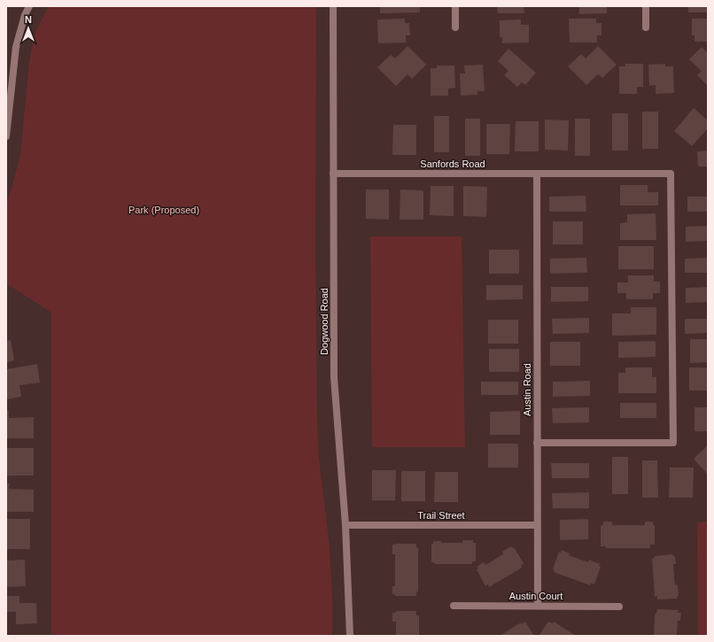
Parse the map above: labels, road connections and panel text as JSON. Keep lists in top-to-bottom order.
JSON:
{
  "streets": {
    "street": [
      "Sanfords Road",
      "Dogwood Road",
      "Austin Road",
      "Trail Street",
      "Austin Court"
    ]
  },
  "crossings": [
    ["Sanfords Road", "Dogwood Road"],
    ["Sanfords Road", "Austin Road"],
    ["Dogwood Road", "Trail Street"],
    ["Austin Road", "Trail Street"],
    ["Austin Road", "Austin Court"]
  ],
  "parks": ["Park (Proposed)"],
  "north": "top"
}
